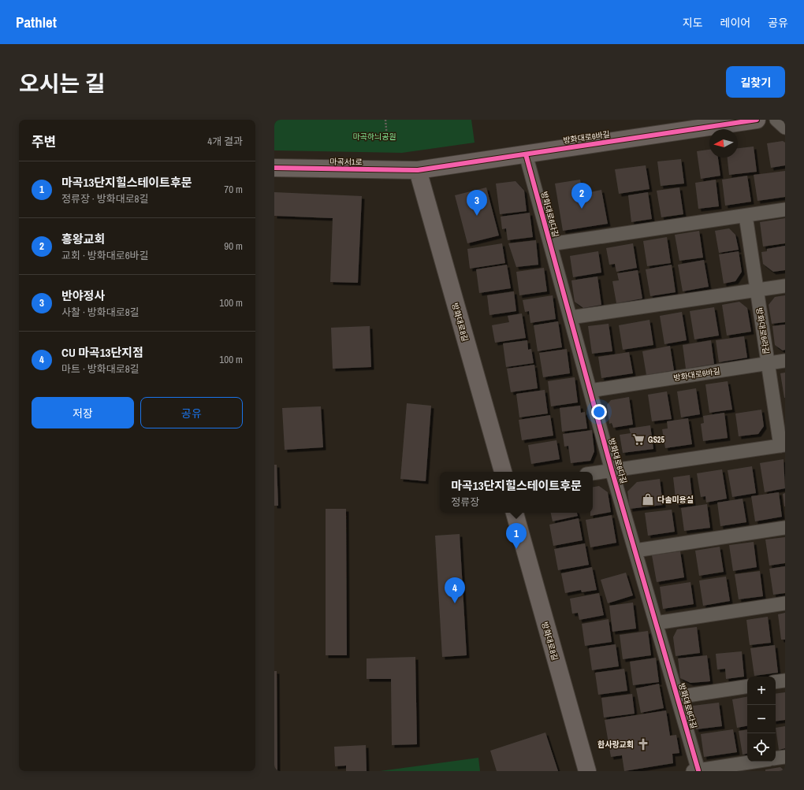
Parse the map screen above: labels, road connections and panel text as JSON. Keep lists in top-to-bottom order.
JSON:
{
  "streets": {
    "street": [
      "방화대로6바길",
      "마곡서1로",
      "방화대로6다길",
      "방화대로8길",
      "방화대로6라길"
    ]
  },
  "crossings": [
    ["방화대로6바길", "마곡서1로"],
    ["방화대로6바길", "방화대로6다길"],
    ["방화대로6바길", "방화대로8길"],
    ["방화대로6바길", "방화대로6라길"],
    ["마곡서1로", "방화대로8길"],
    ["방화대로6다길", "방화대로6라길"]
  ],
  "parks": ["마곡하늬공원"],
  "places": {
    "supermarket": ["GS25"],
    "shop": ["다솔미용실"],
    "church": ["한사랑교회"]
  },
  "north": "left",
  "page": {
    "header": "Pathlet",
    "nav": ["지도", "레이어", "공유"],
    "title": "오시는 길",
    "buttons": [
      "길찾기",
      ["저장", "공유"]
    ],
    "heading": ["주변", "4개 결과"],
    "list": [
      {
        "mark": "1",
        "name": "마곡13단지힐스테이트후문",
        "note": "정류장 · 방화대로8길",
        "value": "70 m"
      },
      {
        "mark": "2",
        "name": "흥왕교회",
        "note": "교회 · 방화대로6바길",
        "value": "90 m"
      },
      {
        "mark": "3",
        "name": "반야정사",
        "note": "사찰 · 방화대로8길",
        "value": "100 m"
      },
      {
        "mark": "4",
        "name": "CU 마곡13단지점",
        "note": "마트 · 방화대로8길",
        "value": "100 m"
      }
    ],
    "pins": [
      "2",
      "3",
      "1",
      "4"
    ],
    "popup": ["마곡13단지힐스테이트후문", "정류장"],
    "map_buttons": ["+", "−"]
  }
}
